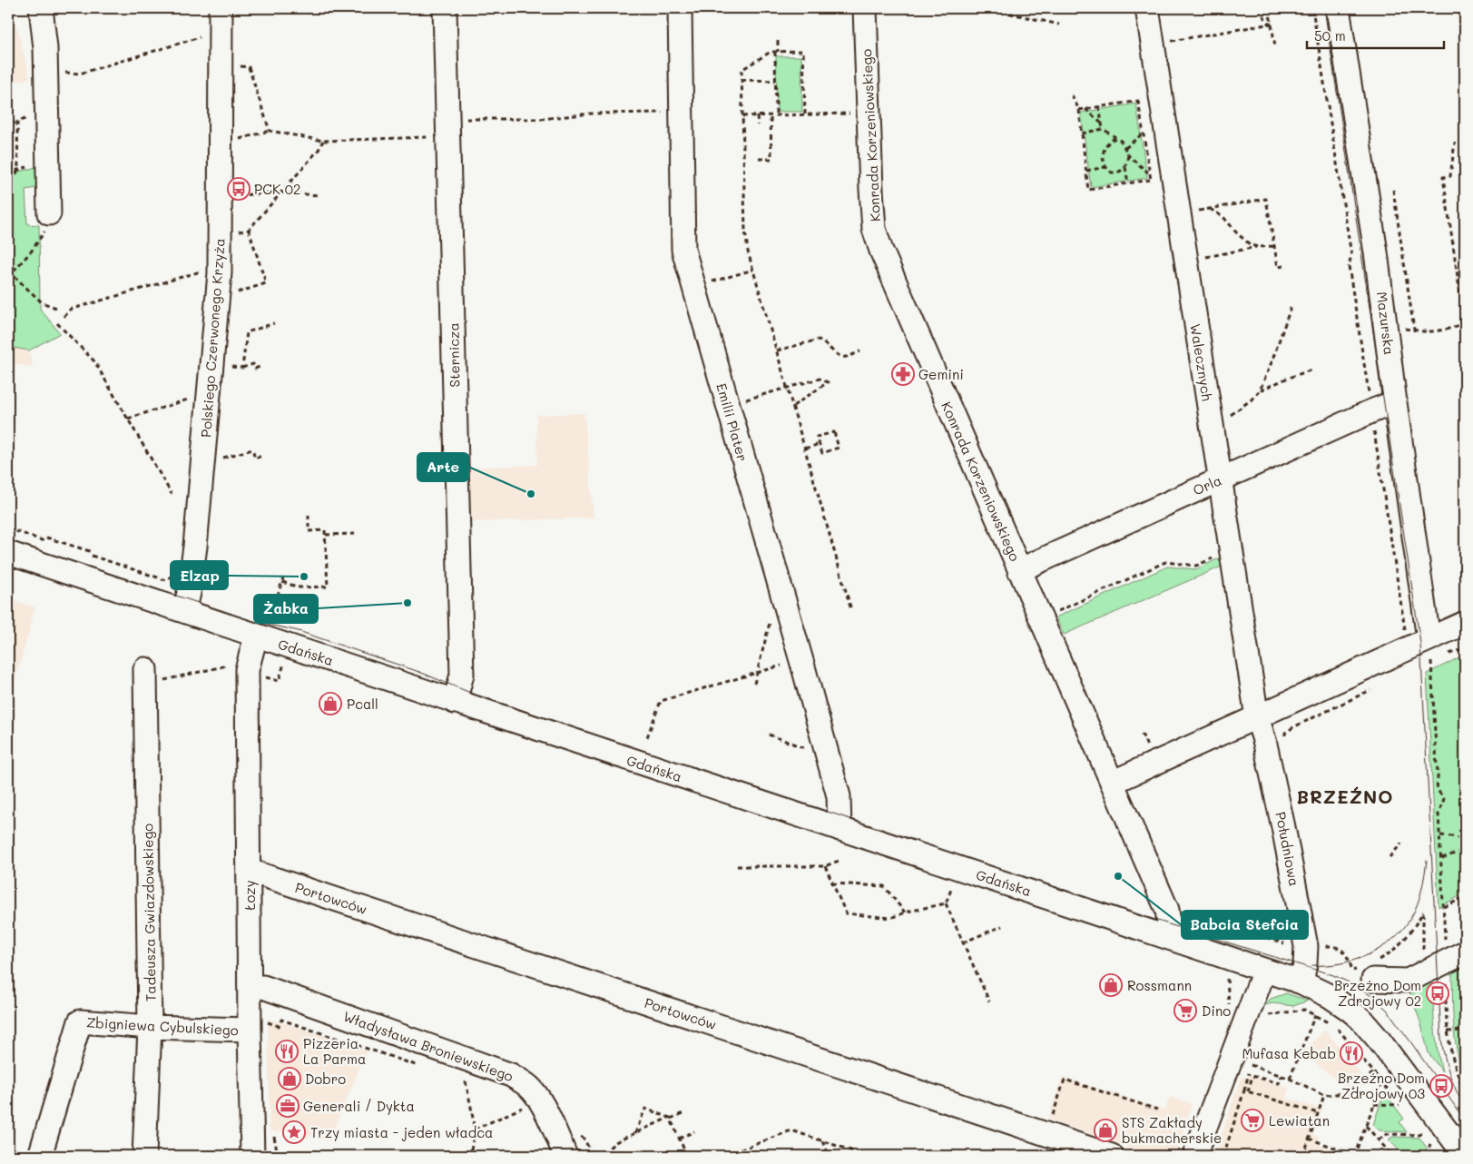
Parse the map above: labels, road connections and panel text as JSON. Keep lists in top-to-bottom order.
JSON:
{
  "streets": {
    "street": [
      "Konrada Korzeniowskiego",
      "Mazurska",
      "Polskiego Czerwonego Krzyża",
      "Sternicza",
      "Walecznych",
      "Emilii Plater",
      "Orla",
      "Gdańska",
      "Południowa",
      "Łozy",
      "Portowców",
      "Tadeusza Gwiazdowskiego",
      "Zbigniewa Cybulskiego",
      "Władysława Broniewskiego"
    ]
  },
  "crossings": [
    ["Konrada Korzeniowskiego", "Orla"],
    ["Konrada Korzeniowskiego", "Gdańska"],
    ["Mazurska", "Orla"],
    ["Polskiego Czerwonego Krzyża", "Gdańska"],
    ["Sternicza", "Gdańska"],
    ["Walecznych", "Orla"],
    ["Walecznych", "Południowa"],
    ["Emilii Plater", "Gdańska"],
    ["Gdańska", "Południowa"],
    ["Gdańska", "Łozy"],
    ["Łozy", "Portowców"],
    ["Łozy", "Zbigniewa Cybulskiego"],
    ["Łozy", "Władysława Broniewskiego"],
    ["Tadeusza Gwiazdowskiego", "Zbigniewa Cybulskiego"]
  ],
  "districts": ["BRZEŹNO"],
  "places": {
    "bus stop": ["PCK 02", "Brzeźno Dom Zdrojowy 02", "Brzeźno Dom Zdrojowy 03"],
    "pharmacy": ["Gemini"],
    "other": [
      "Arte",
      "Elzap",
      "Żabka",
      "Babcia Stefcia"
    ],
    "shop": [
      "Pcall",
      "Rossmann",
      "Dobro",
      "STS Zakłady bukmacherskie"
    ],
    "supermarket": ["Dino", "Lewiatan"],
    "restaurant": ["Pizzeria La Parma", "Mufasa Kebab"],
    "office": ["Generali / Dykta"],
    "place": ["Trzy miasta - jeden władca"]
  },
  "scale_bar": "50 m"
}
